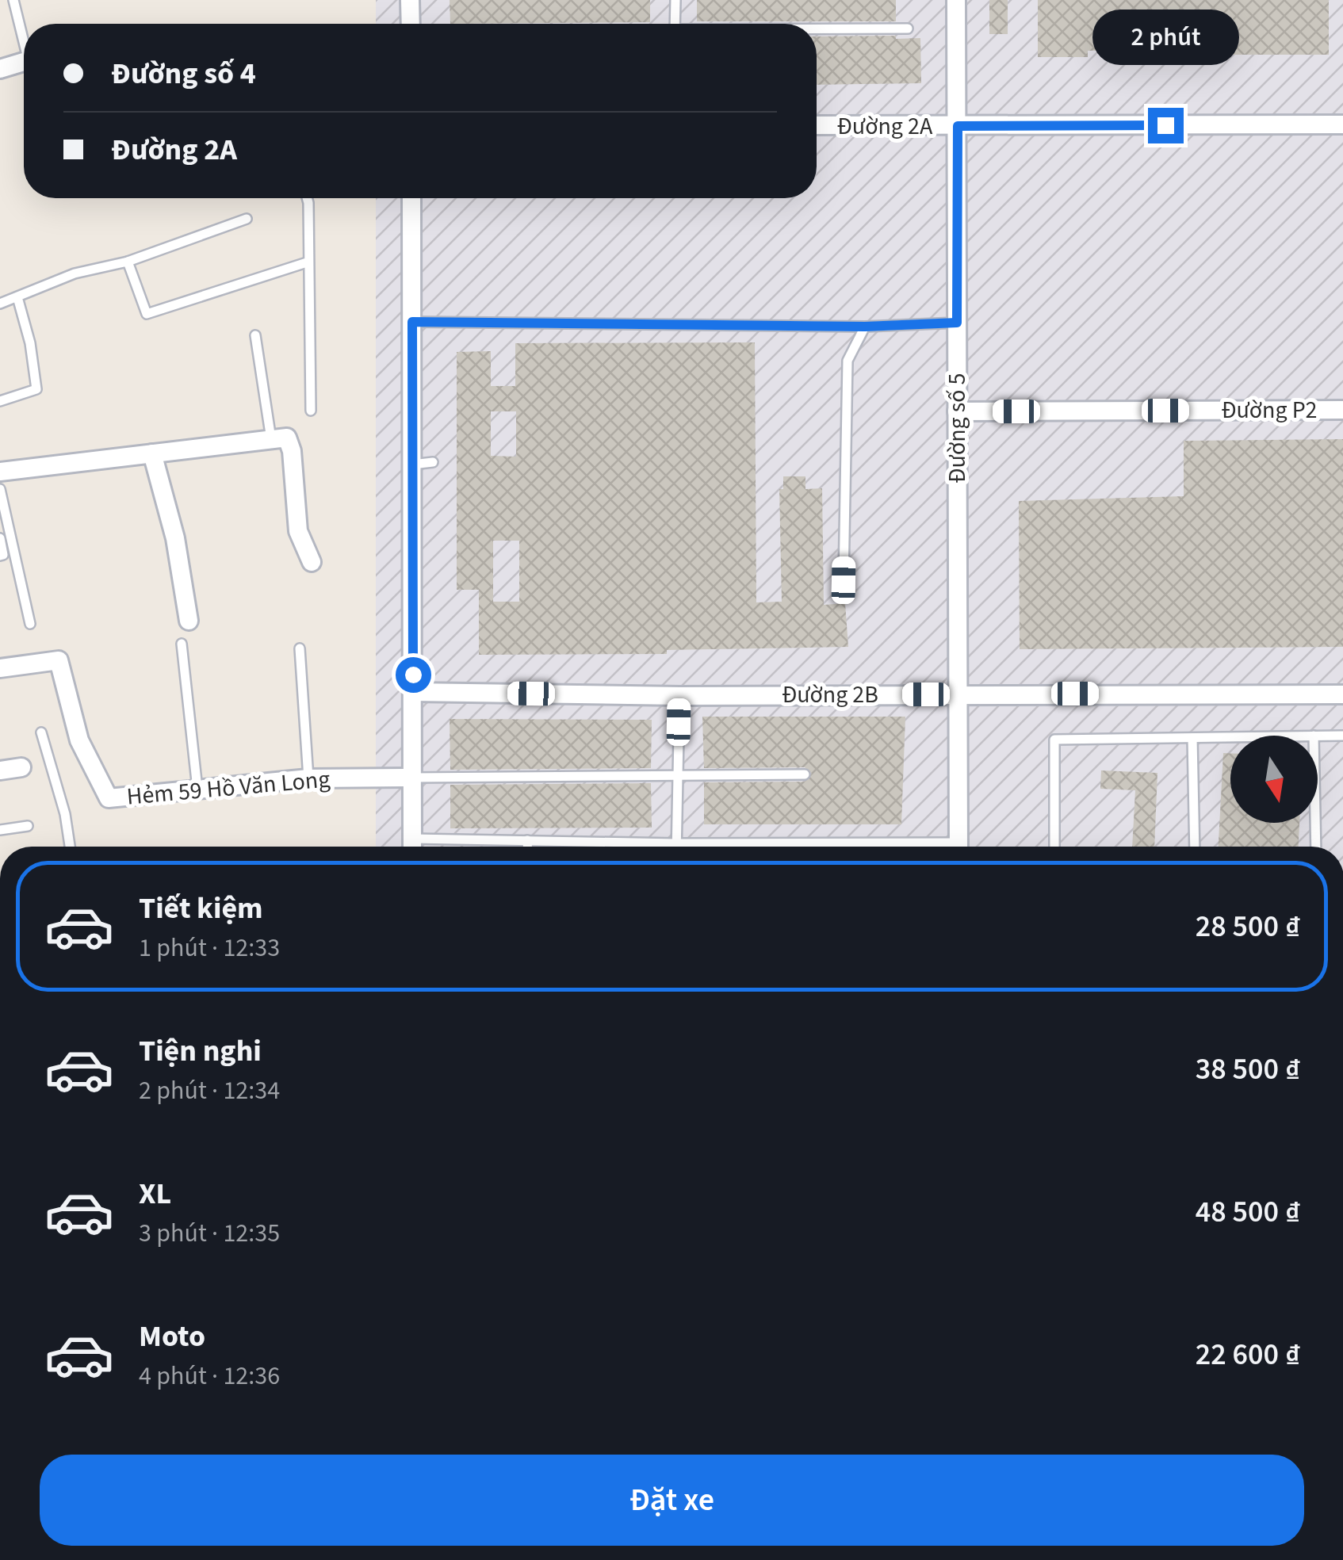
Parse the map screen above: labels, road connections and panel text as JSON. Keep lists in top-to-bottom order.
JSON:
{
  "streets": {
    "street": [
      "Đường 2A",
      "Đường P2",
      "Đường số 5",
      "Đường 2B",
      "Hẻm 59 Hồ Văn Long"
    ]
  },
  "crossings": [
    ["Đường 2A", "Đường số 5"],
    ["Đường P2", "Đường số 5"],
    ["Đường số 5", "Đường 2B"]
  ],
  "north": "bottom",
  "page": {
    "bubble": "2 phút",
    "banner": ["Đường số 4", "Đường 2A"],
    "list": [
      {
        "name": "Tiết kiệm",
        "note": "1 phút · 12:33",
        "value": "28 500 ₫"
      },
      {
        "name": "Tiện nghi",
        "note": "2 phút · 12:34",
        "value": "38 500 ₫"
      },
      {
        "name": "XL",
        "note": "3 phút · 12:35",
        "value": "48 500 ₫"
      },
      {
        "name": "Moto",
        "note": "4 phút · 12:36",
        "value": "22 600 ₫"
      }
    ],
    "buttons": "Đặt xe"
  }
}
